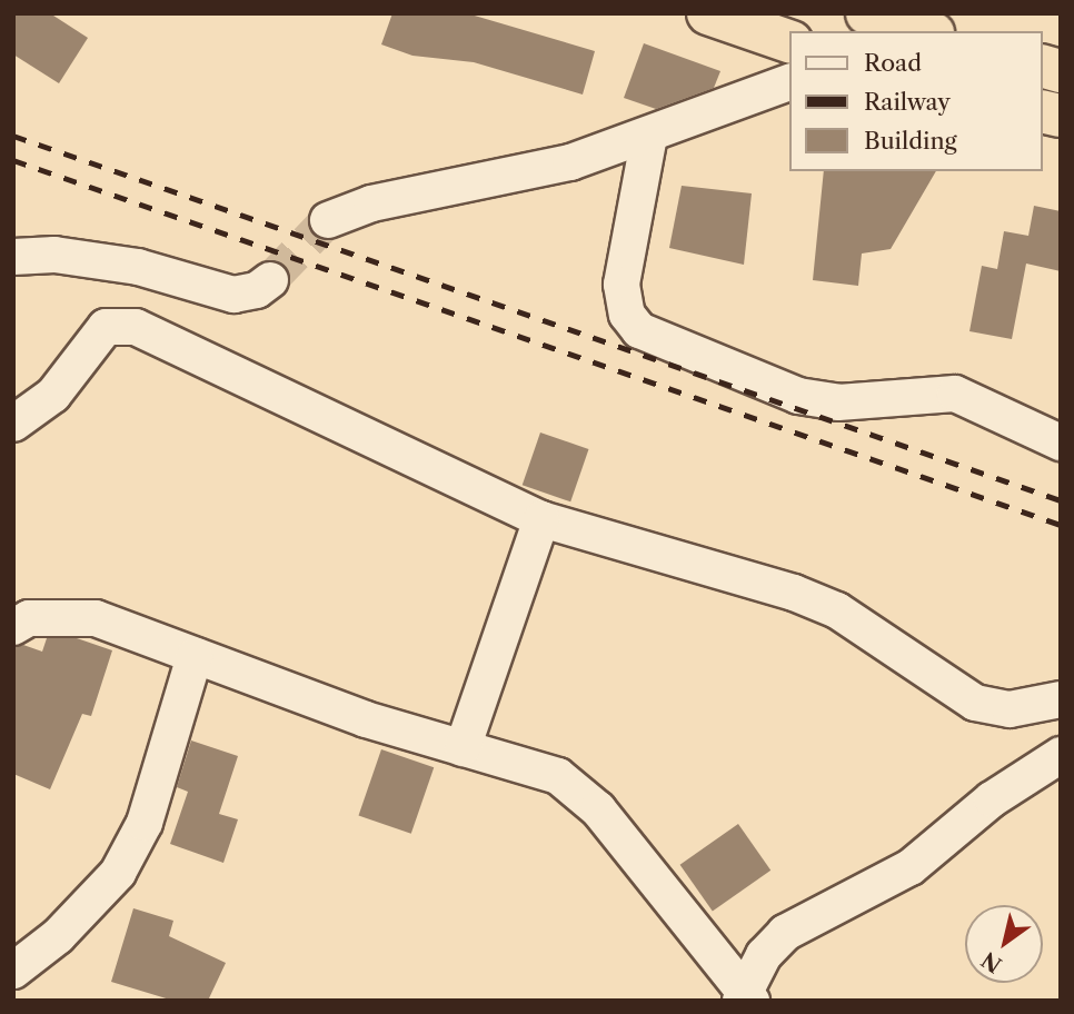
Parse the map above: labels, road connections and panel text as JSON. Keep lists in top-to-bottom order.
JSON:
{
  "legend": ["Road", "Railway", "Building"],
  "north": "bottom left"
}
